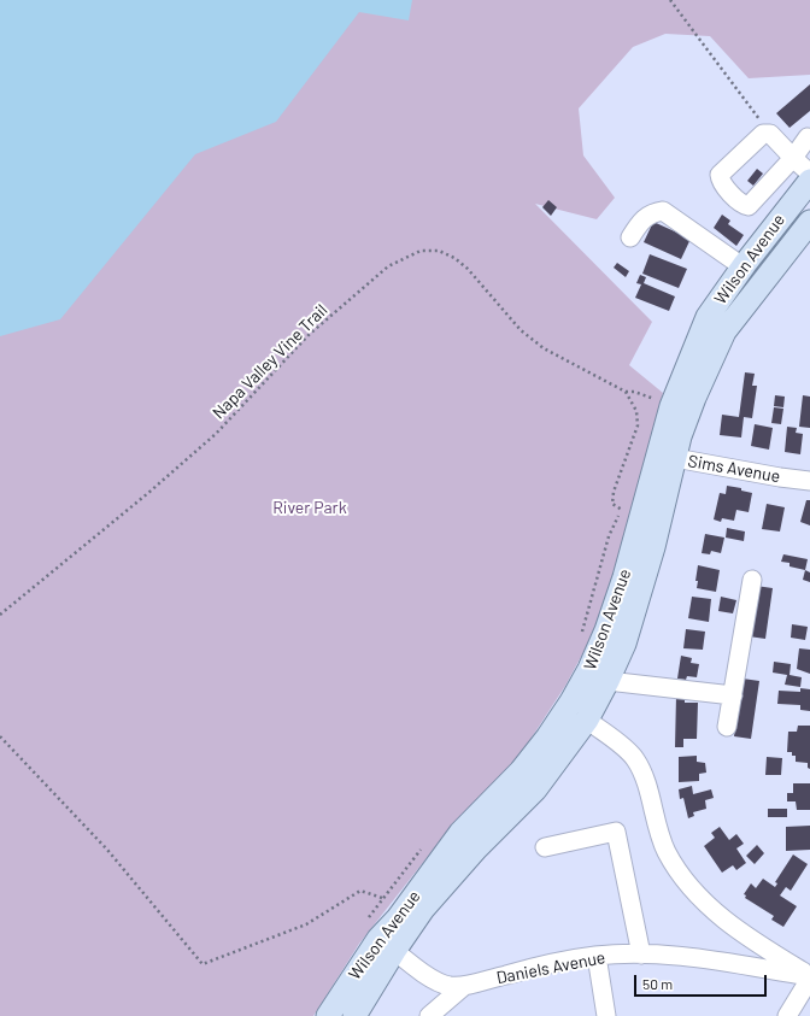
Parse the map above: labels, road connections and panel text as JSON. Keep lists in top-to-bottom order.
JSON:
{
  "streets": {
    "main road": ["Wilson Avenue"],
    "street": ["Sims Avenue", "Daniels Avenue"],
    "path": ["Napa Valley Vine Trail"]
  },
  "crossings": [
    ["Wilson Avenue", "Napa Valley Vine Trail"],
    ["Wilson Avenue", "Sims Avenue"],
    ["Wilson Avenue", "Daniels Avenue"]
  ],
  "parks": ["River Park"],
  "scale_bar": "50 m"
}
